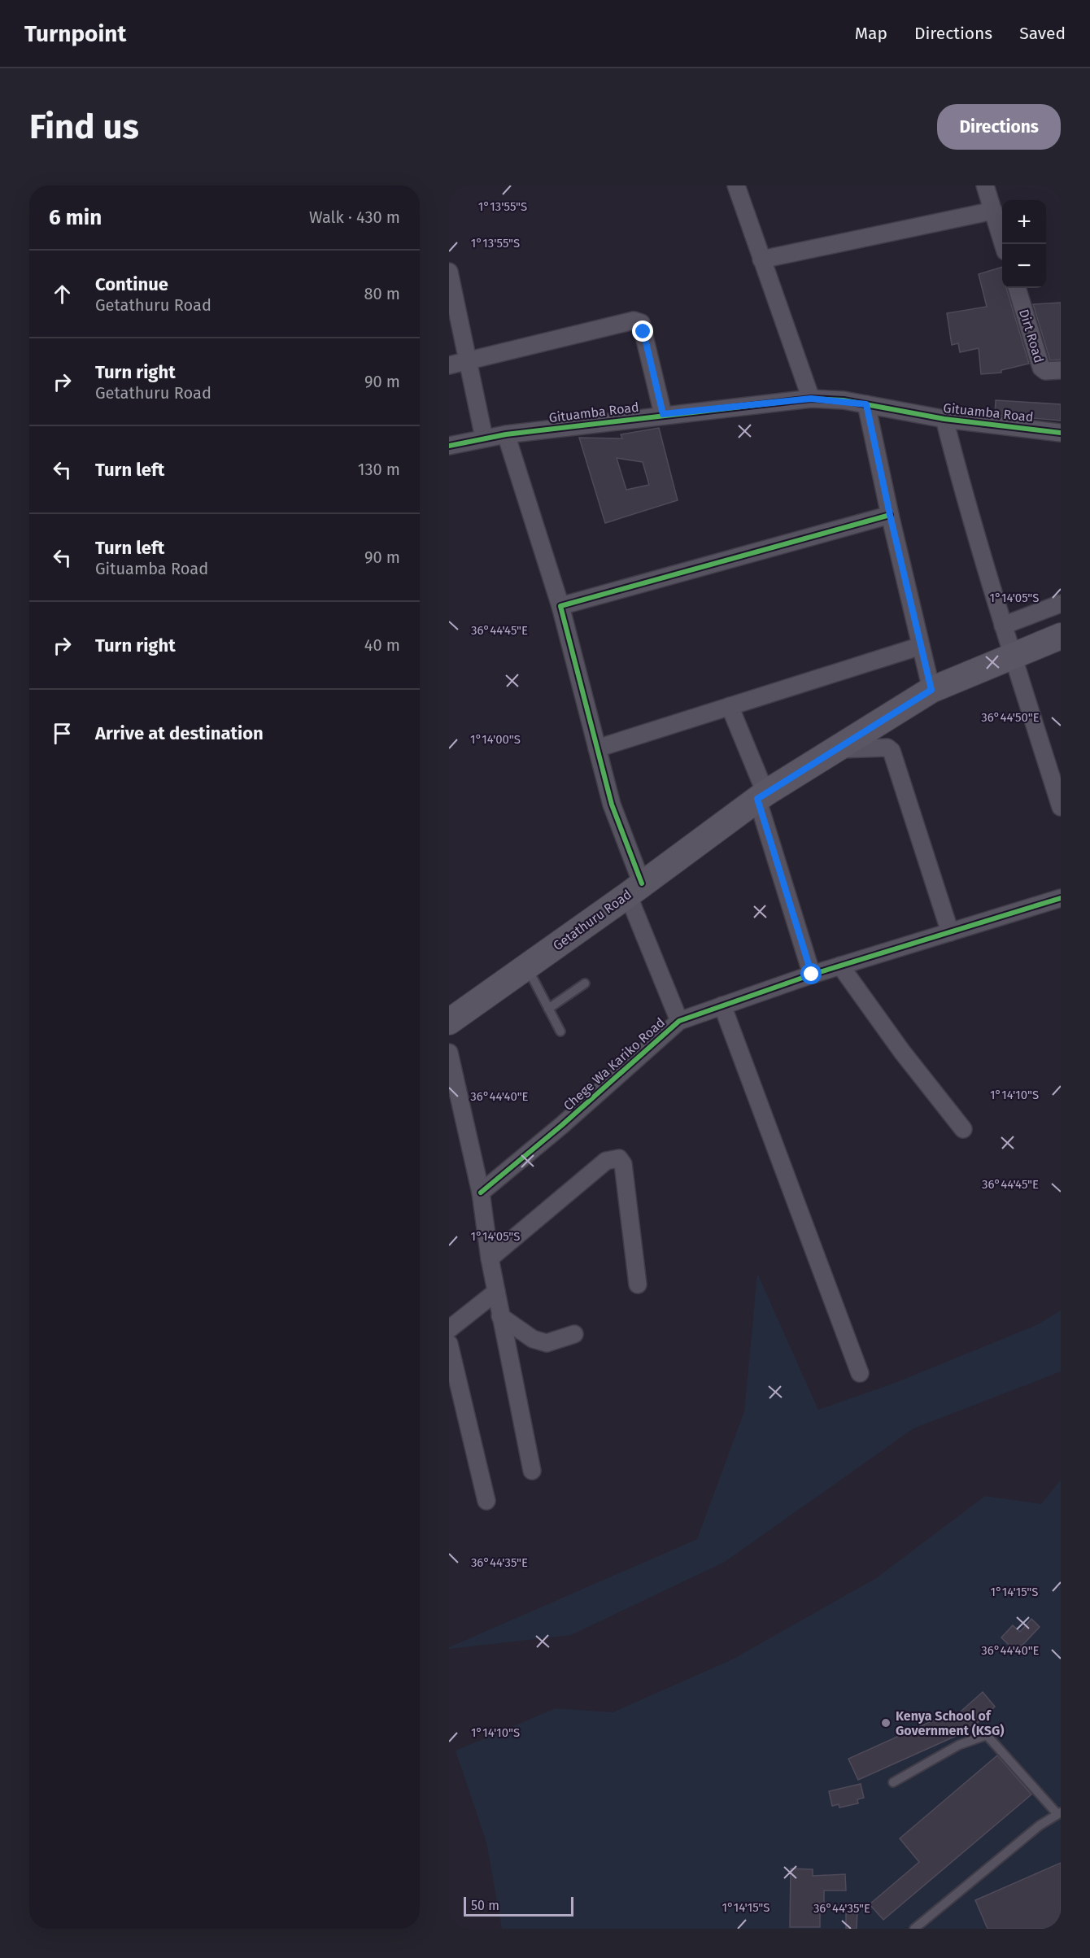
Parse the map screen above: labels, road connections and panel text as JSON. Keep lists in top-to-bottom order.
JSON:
{
  "streets": {
    "main road": ["Getathuru Road"],
    "street": ["Dirt Road", "Gituamba Road", "Chege Wa Kariko Road"]
  },
  "places": ["Kenya School of Government (KSG)"],
  "scale_bar": "50 m",
  "page": {
    "header": "Turnpoint",
    "nav": ["Map", "Directions", "Saved"],
    "buttons": "Directions",
    "title": "Find us",
    "heading": ["6 min", "Walk · 430 m"],
    "map_buttons": ["+", "−"],
    "list": [
      ["Continue", "Getathuru Road", "80 m"],
      ["Turn right", "Getathuru Road", "90 m"],
      ["Turn left", "130 m"],
      ["Turn left", "Gituamba Road", "90 m"],
      ["Turn right", "40 m"],
      "Arrive at destination"
    ],
    "scale": "50 m"
  },
  "coordinates": [
    "1°13'55\"S",
    "1°14'05\"S",
    "36°44'45\"E",
    "36°44'50\"E",
    "1°14'00\"S",
    "1°14'10\"S",
    "36°44'40\"E",
    "36°44'35\"E",
    "1°14'15\"S"
  ]
}
